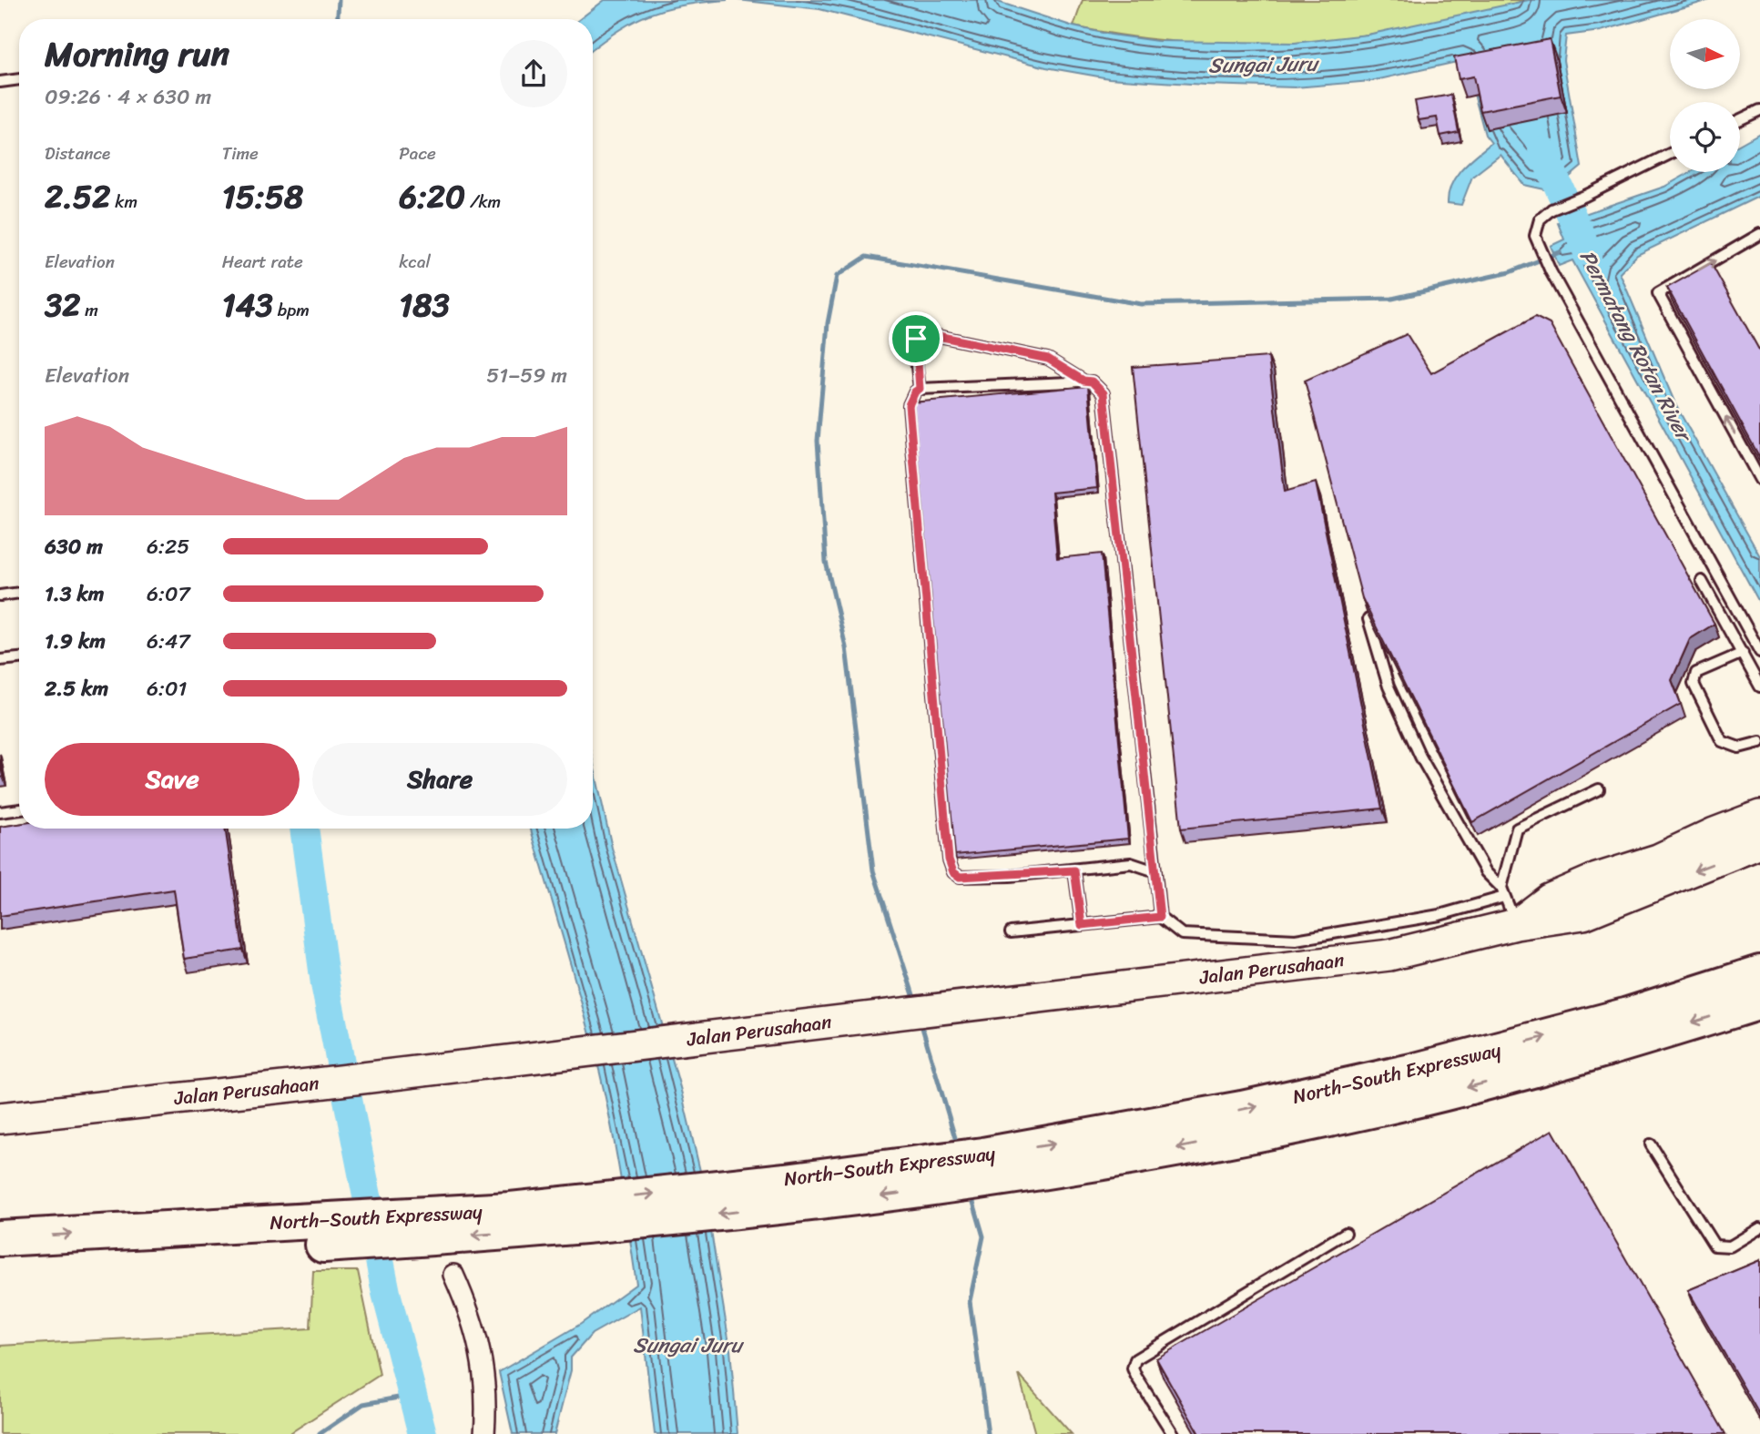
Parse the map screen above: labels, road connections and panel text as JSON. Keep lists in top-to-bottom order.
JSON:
{
  "streets": {
    "highway": ["North–South Expressway"],
    "main road": ["Jalan Perusahaan"]
  },
  "water": ["Sungai Juru", "Permatang Rotan River"],
  "north": "right",
  "page": {
    "heading": ["Morning run", "09:26 · 4 × 630 m"],
    "stats": [
      ["Distance", "2.52 km"],
      ["Time", "15:58"],
      ["Pace", "6:20 /km"],
      ["Elevation", "32 m"],
      ["Heart rate", "143 bpm"],
      ["kcal", "183"]
    ],
    "chart": ["Elevation", "51–59 m"],
    "list": [
      {
        "name": "630 m",
        "note": "6:25"
      },
      {
        "name": "1.3 km",
        "note": "6:07"
      },
      {
        "name": "1.9 km",
        "note": "6:47"
      },
      {
        "name": "2.5 km",
        "note": "6:01"
      }
    ],
    "buttons": ["Save", "Share"]
  }
}
